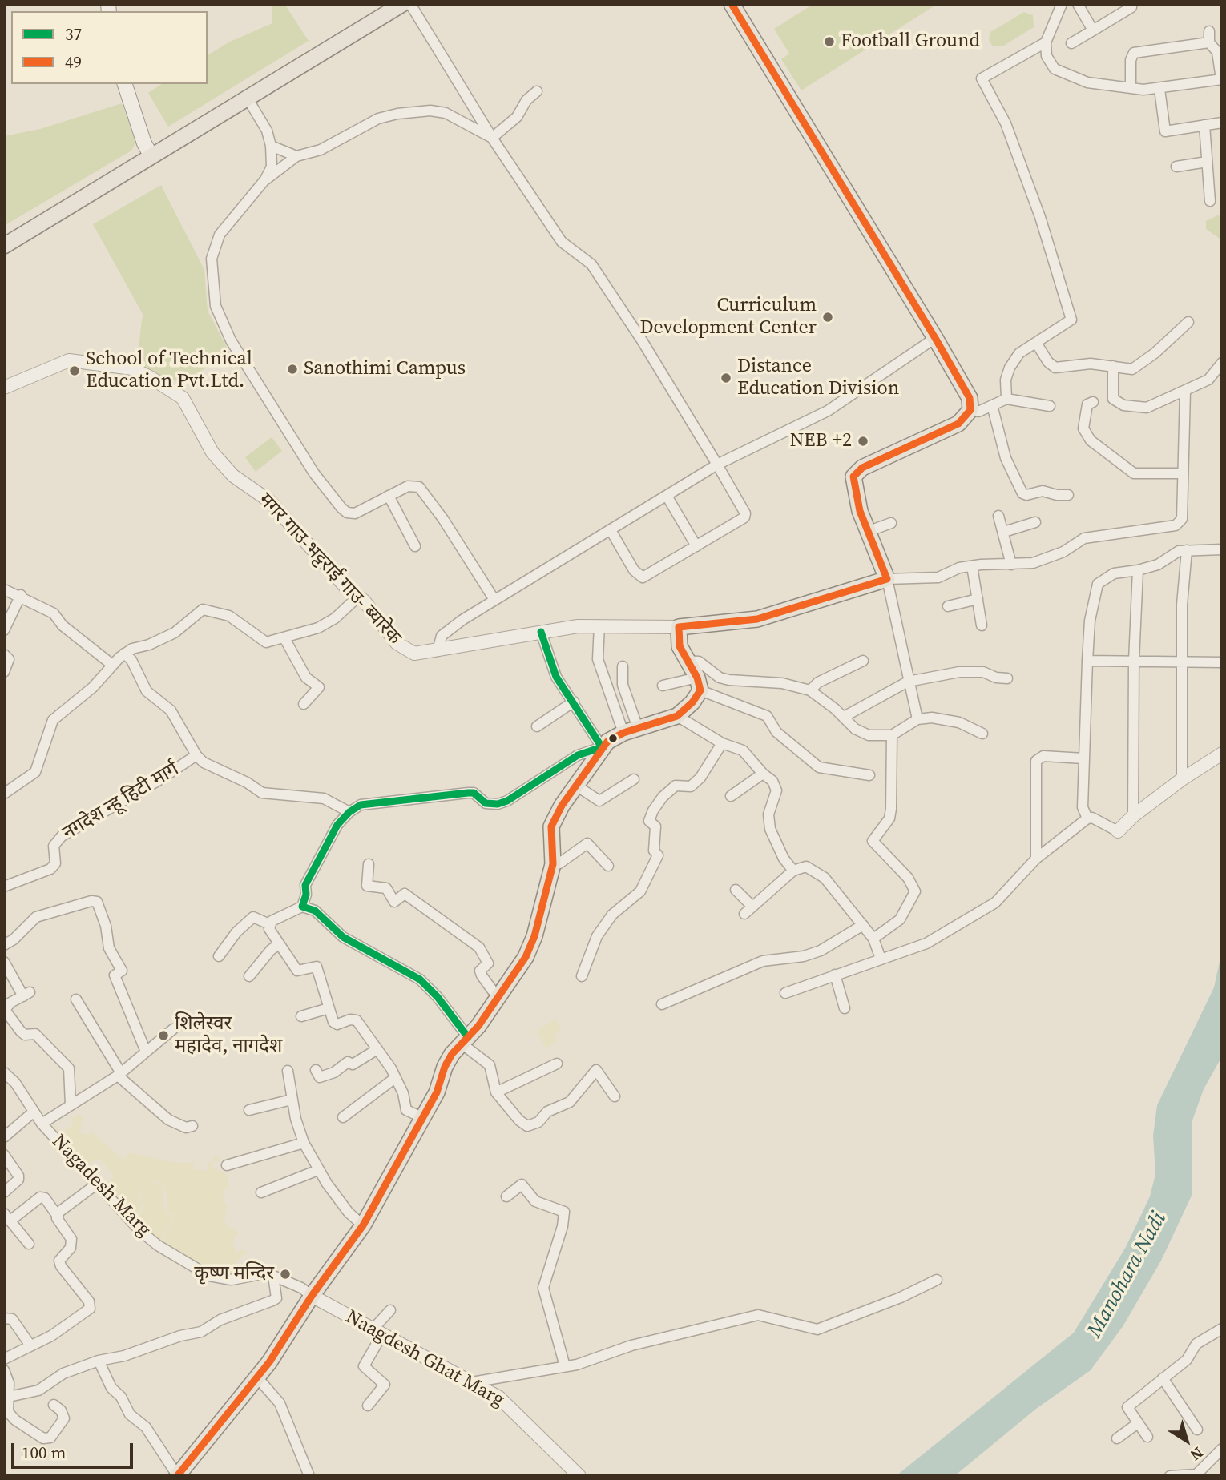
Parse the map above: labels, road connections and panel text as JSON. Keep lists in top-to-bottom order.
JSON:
{
  "streets": {
    "street": [
      "मगर गाउ-भट्टराई गाउ- ब्यारेक",
      "नगदेश न्हू हिटी मार्ग",
      "Nagadesh Marg",
      "Naagdesh Ghat Marg"
    ]
  },
  "crossings": [
    ["Nagadesh Marg", "Naagdesh Ghat Marg"]
  ],
  "water": ["Manohara Nadi"],
  "places": [
    "Football Ground",
    "Curriculum Development Center",
    "Sanothimi Campus",
    "School of Technical Education Pvt.Ltd.",
    "Distance Education Division",
    "NEB +2",
    "शिलेस्वर महादेव, नागदेश",
    "कृष्ण मन्दिर"
  ],
  "lines": ["transit line 49", "transit line 37"],
  "legend": ["37", "49"],
  "scale_bar": "100 m",
  "north": "bottom right"
}
